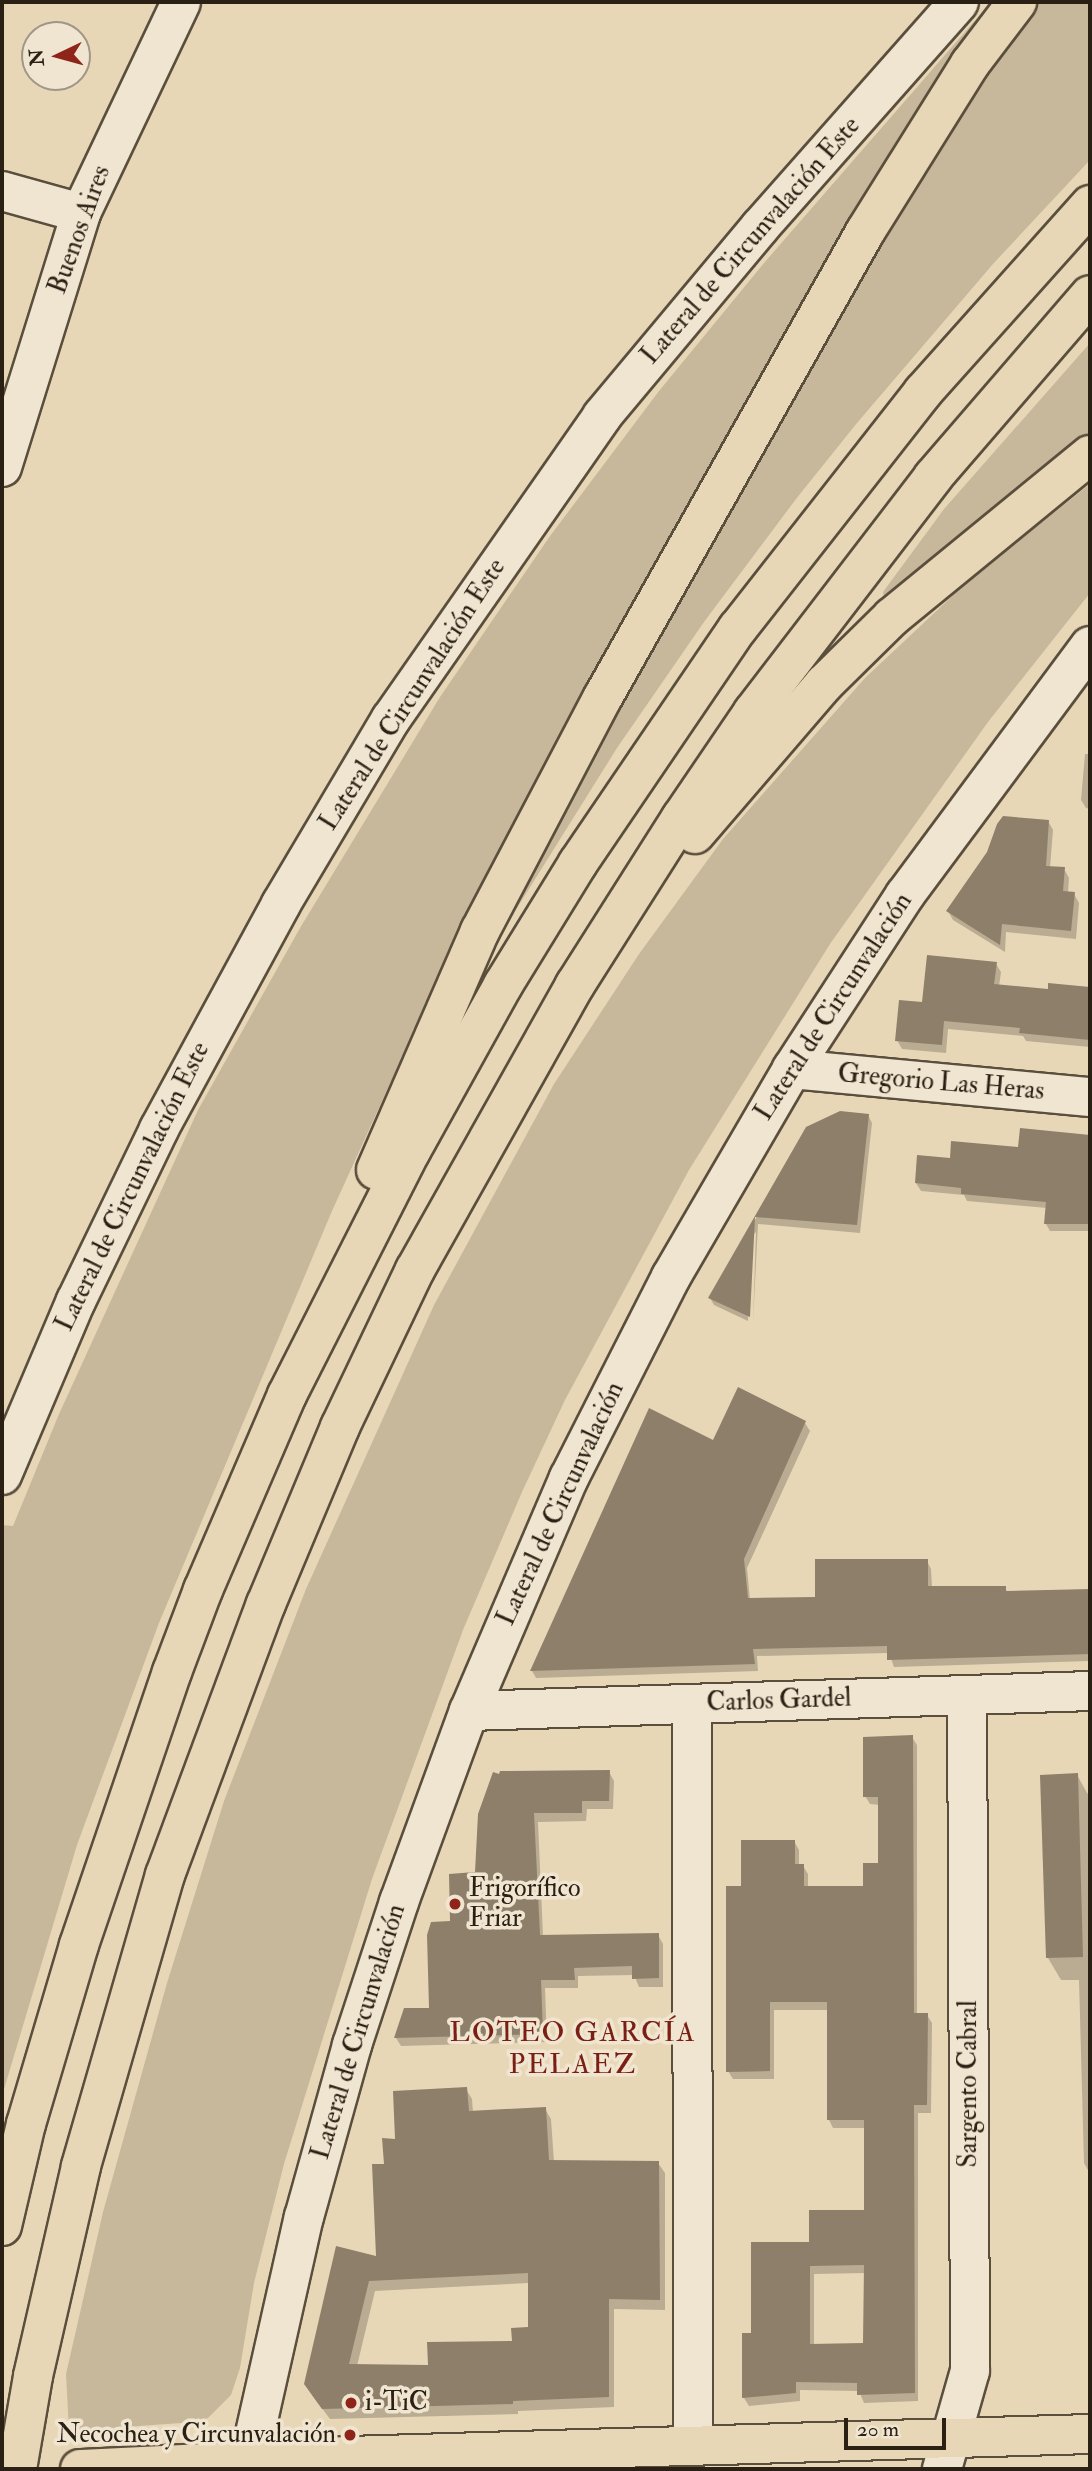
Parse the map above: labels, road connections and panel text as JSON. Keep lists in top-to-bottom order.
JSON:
{
  "streets": {
    "street": [
      "Buenos Aires",
      "Lateral de Circunvalación Este",
      "Lateral de Circunvalación",
      "Gregorio Las Heras",
      "Carlos Gardel",
      "Sargento Cabral"
    ]
  },
  "crossings": [
    ["Lateral de Circunvalación", "Gregorio Las Heras"],
    ["Lateral de Circunvalación", "Carlos Gardel"],
    ["Carlos Gardel", "Sargento Cabral"]
  ],
  "districts": ["LOTEO GARCÍA PELAEZ"],
  "places": ["Frigorífico Friar", "i-TiC", "Necochea y Circunvalación"],
  "scale_bar": "20 m",
  "north": "left"
}
